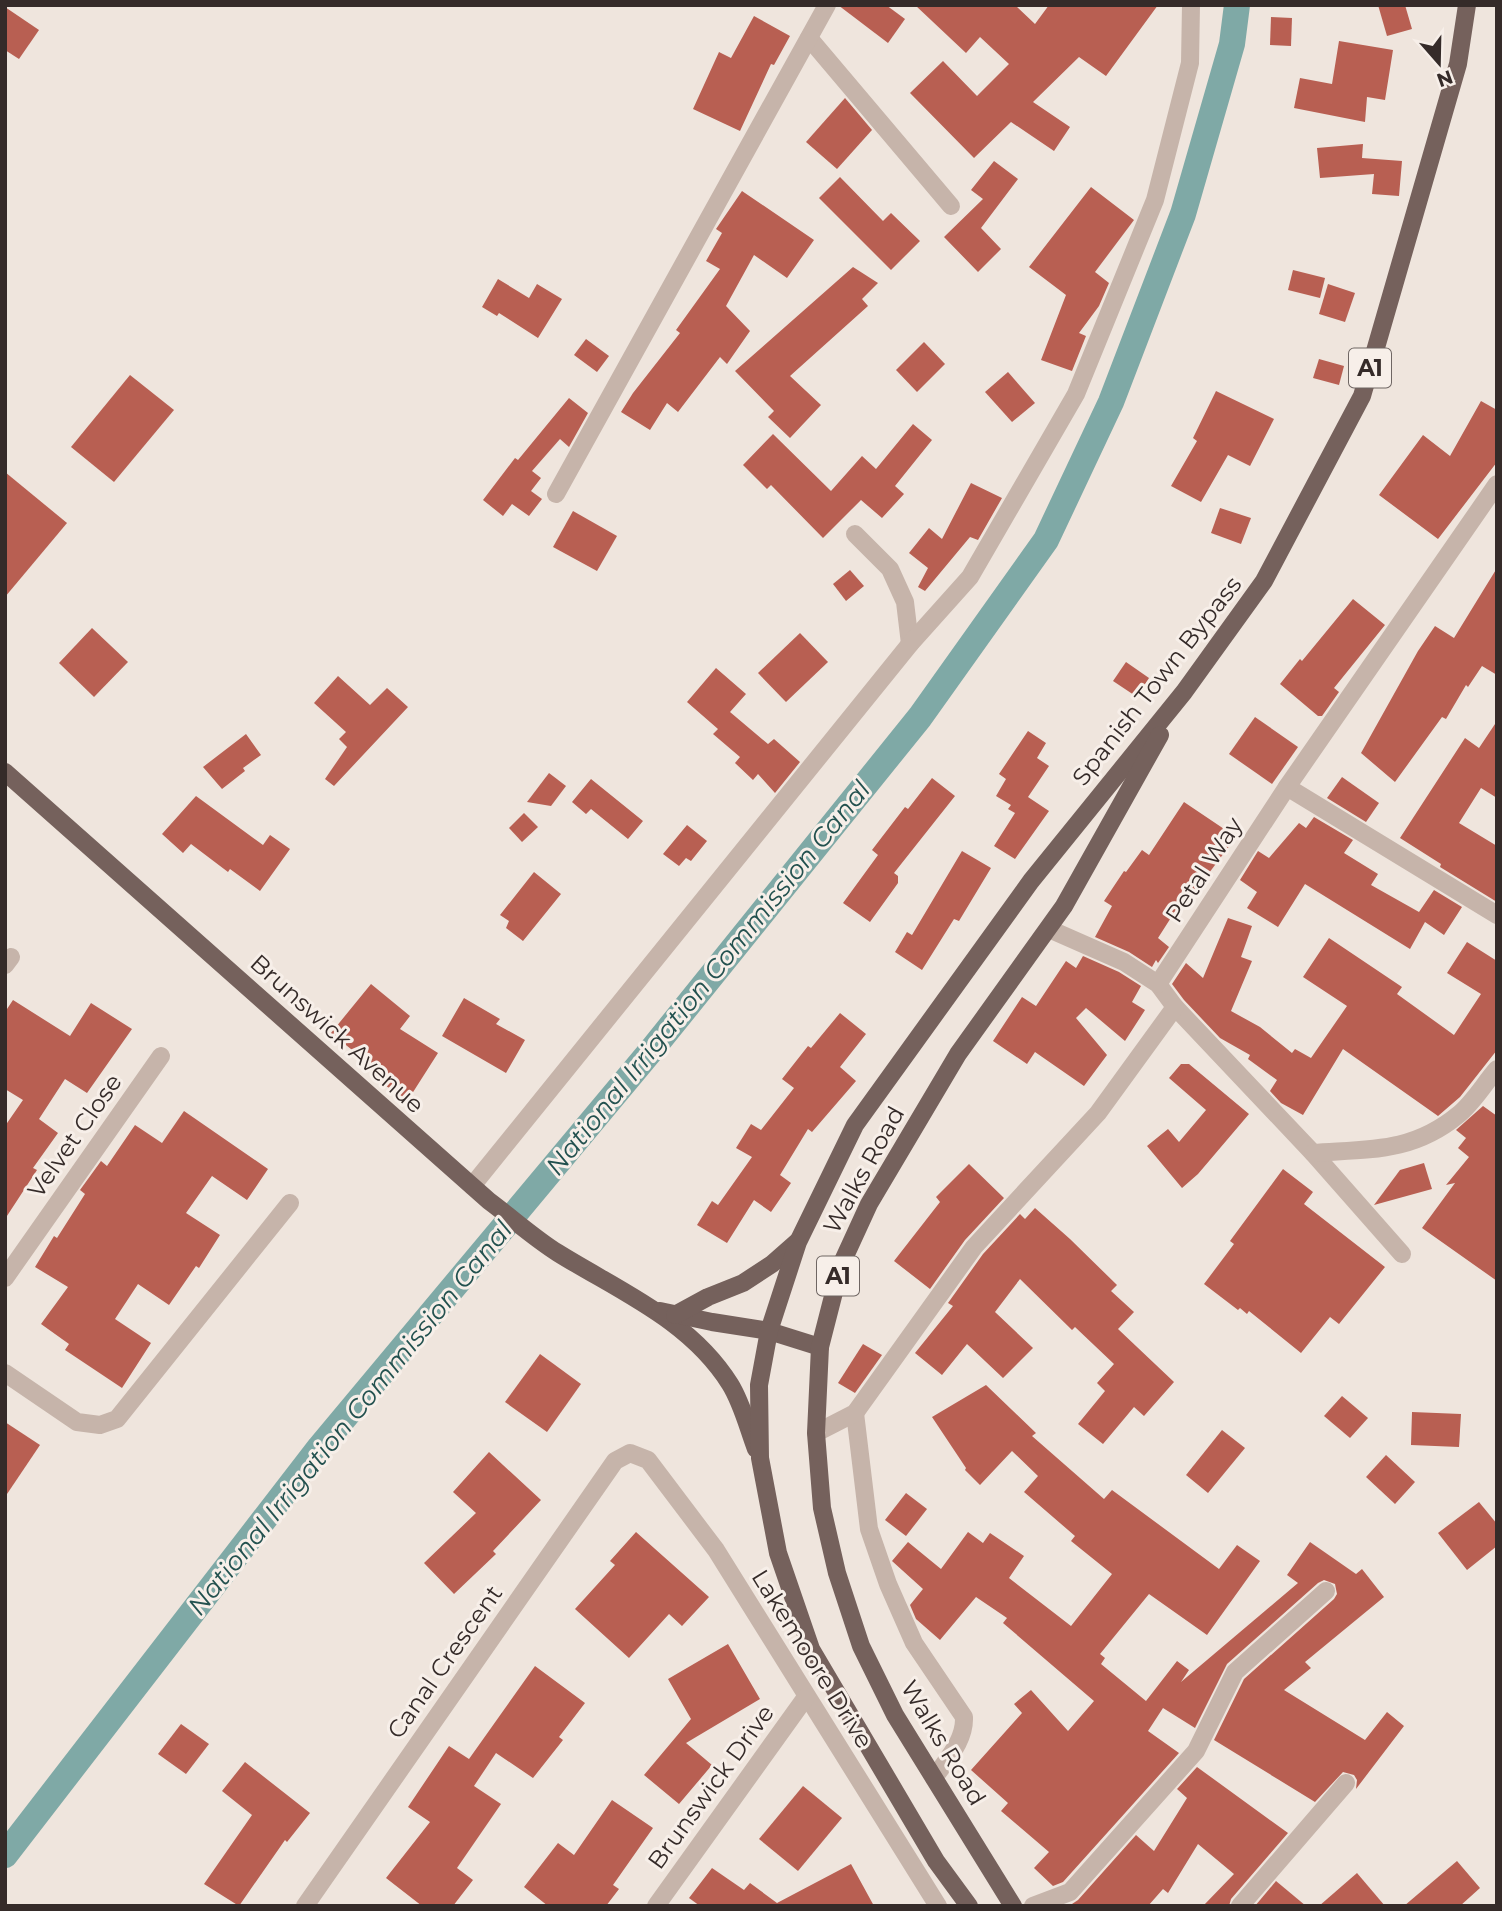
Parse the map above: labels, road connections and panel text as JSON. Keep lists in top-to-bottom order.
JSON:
{
  "streets": {
    "main road": [
      "A1",
      "Spanish Town Bypass",
      "Brunswick Avenue",
      "Walks Road"
    ],
    "street": [
      "Petal Way",
      "Velvet Close",
      "Lakemoore Drive",
      "Canal Crescent",
      "Brunswick Drive"
    ]
  },
  "crossings": [
    ["A1", "Spanish Town Bypass"],
    ["A1", "Brunswick Avenue"],
    ["Spanish Town Bypass", "Brunswick Avenue"],
    ["Spanish Town Bypass", "Walks Road"],
    ["Brunswick Avenue", "Walks Road"],
    ["Lakemoore Drive", "Canal Crescent"],
    ["Lakemoore Drive", "Brunswick Drive"]
  ],
  "water": ["National Irrigation Commission Canal"],
  "north": "bottom"
}
